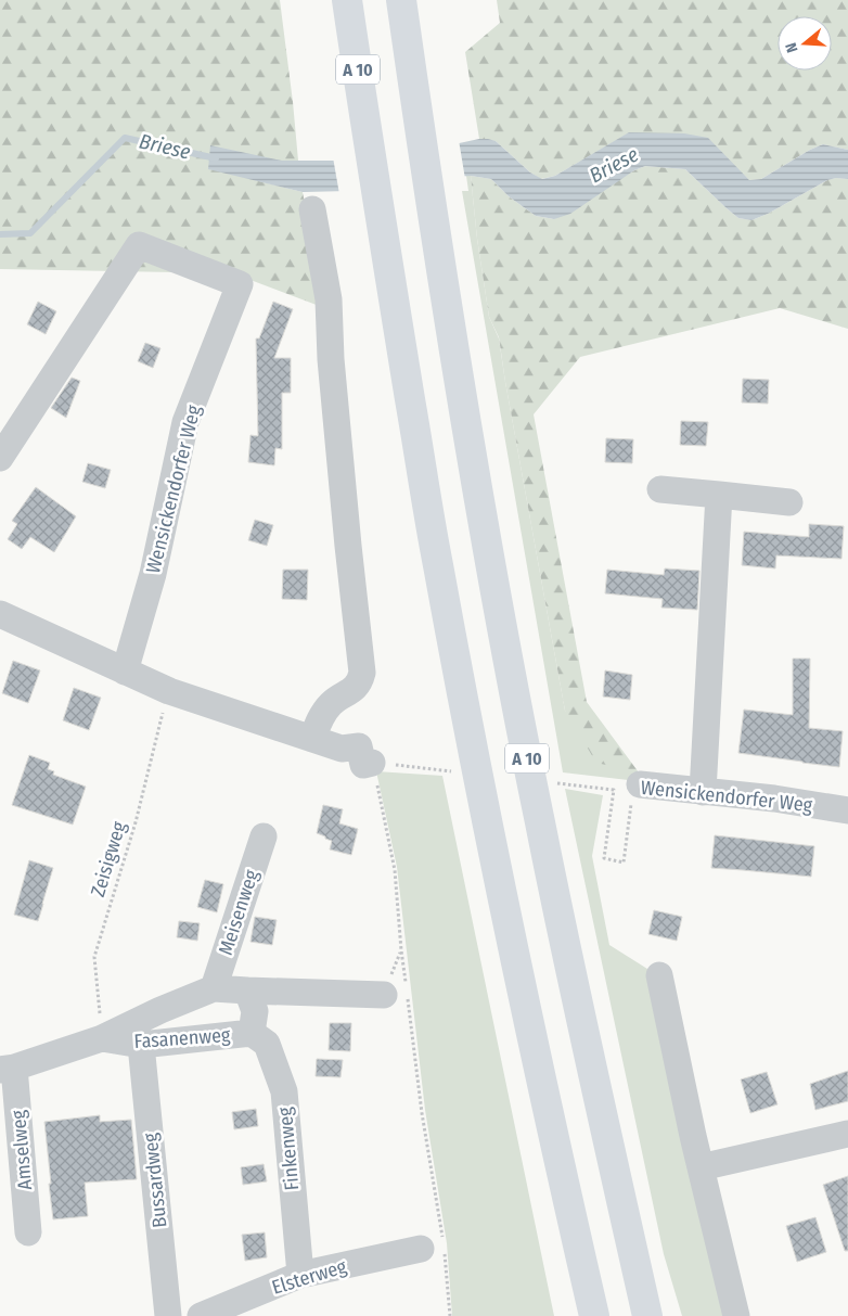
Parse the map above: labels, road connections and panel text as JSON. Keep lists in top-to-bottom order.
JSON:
{
  "streets": {
    "highway": ["A 10"],
    "street": [
      "Wensickendorfer Weg",
      "Meisenweg",
      "Fasanenweg",
      "Finkenweg",
      "Amselweg",
      "Bussardweg",
      "Elsterweg"
    ],
    "path": ["Zeisigweg"]
  },
  "crossings": [
    ["Zeisigweg", "Fasanenweg"],
    ["Meisenweg", "Fasanenweg"],
    ["Fasanenweg", "Finkenweg"],
    ["Fasanenweg", "Amselweg"],
    ["Fasanenweg", "Bussardweg"],
    ["Finkenweg", "Elsterweg"]
  ],
  "water": ["Briese"],
  "north": "left"
}
